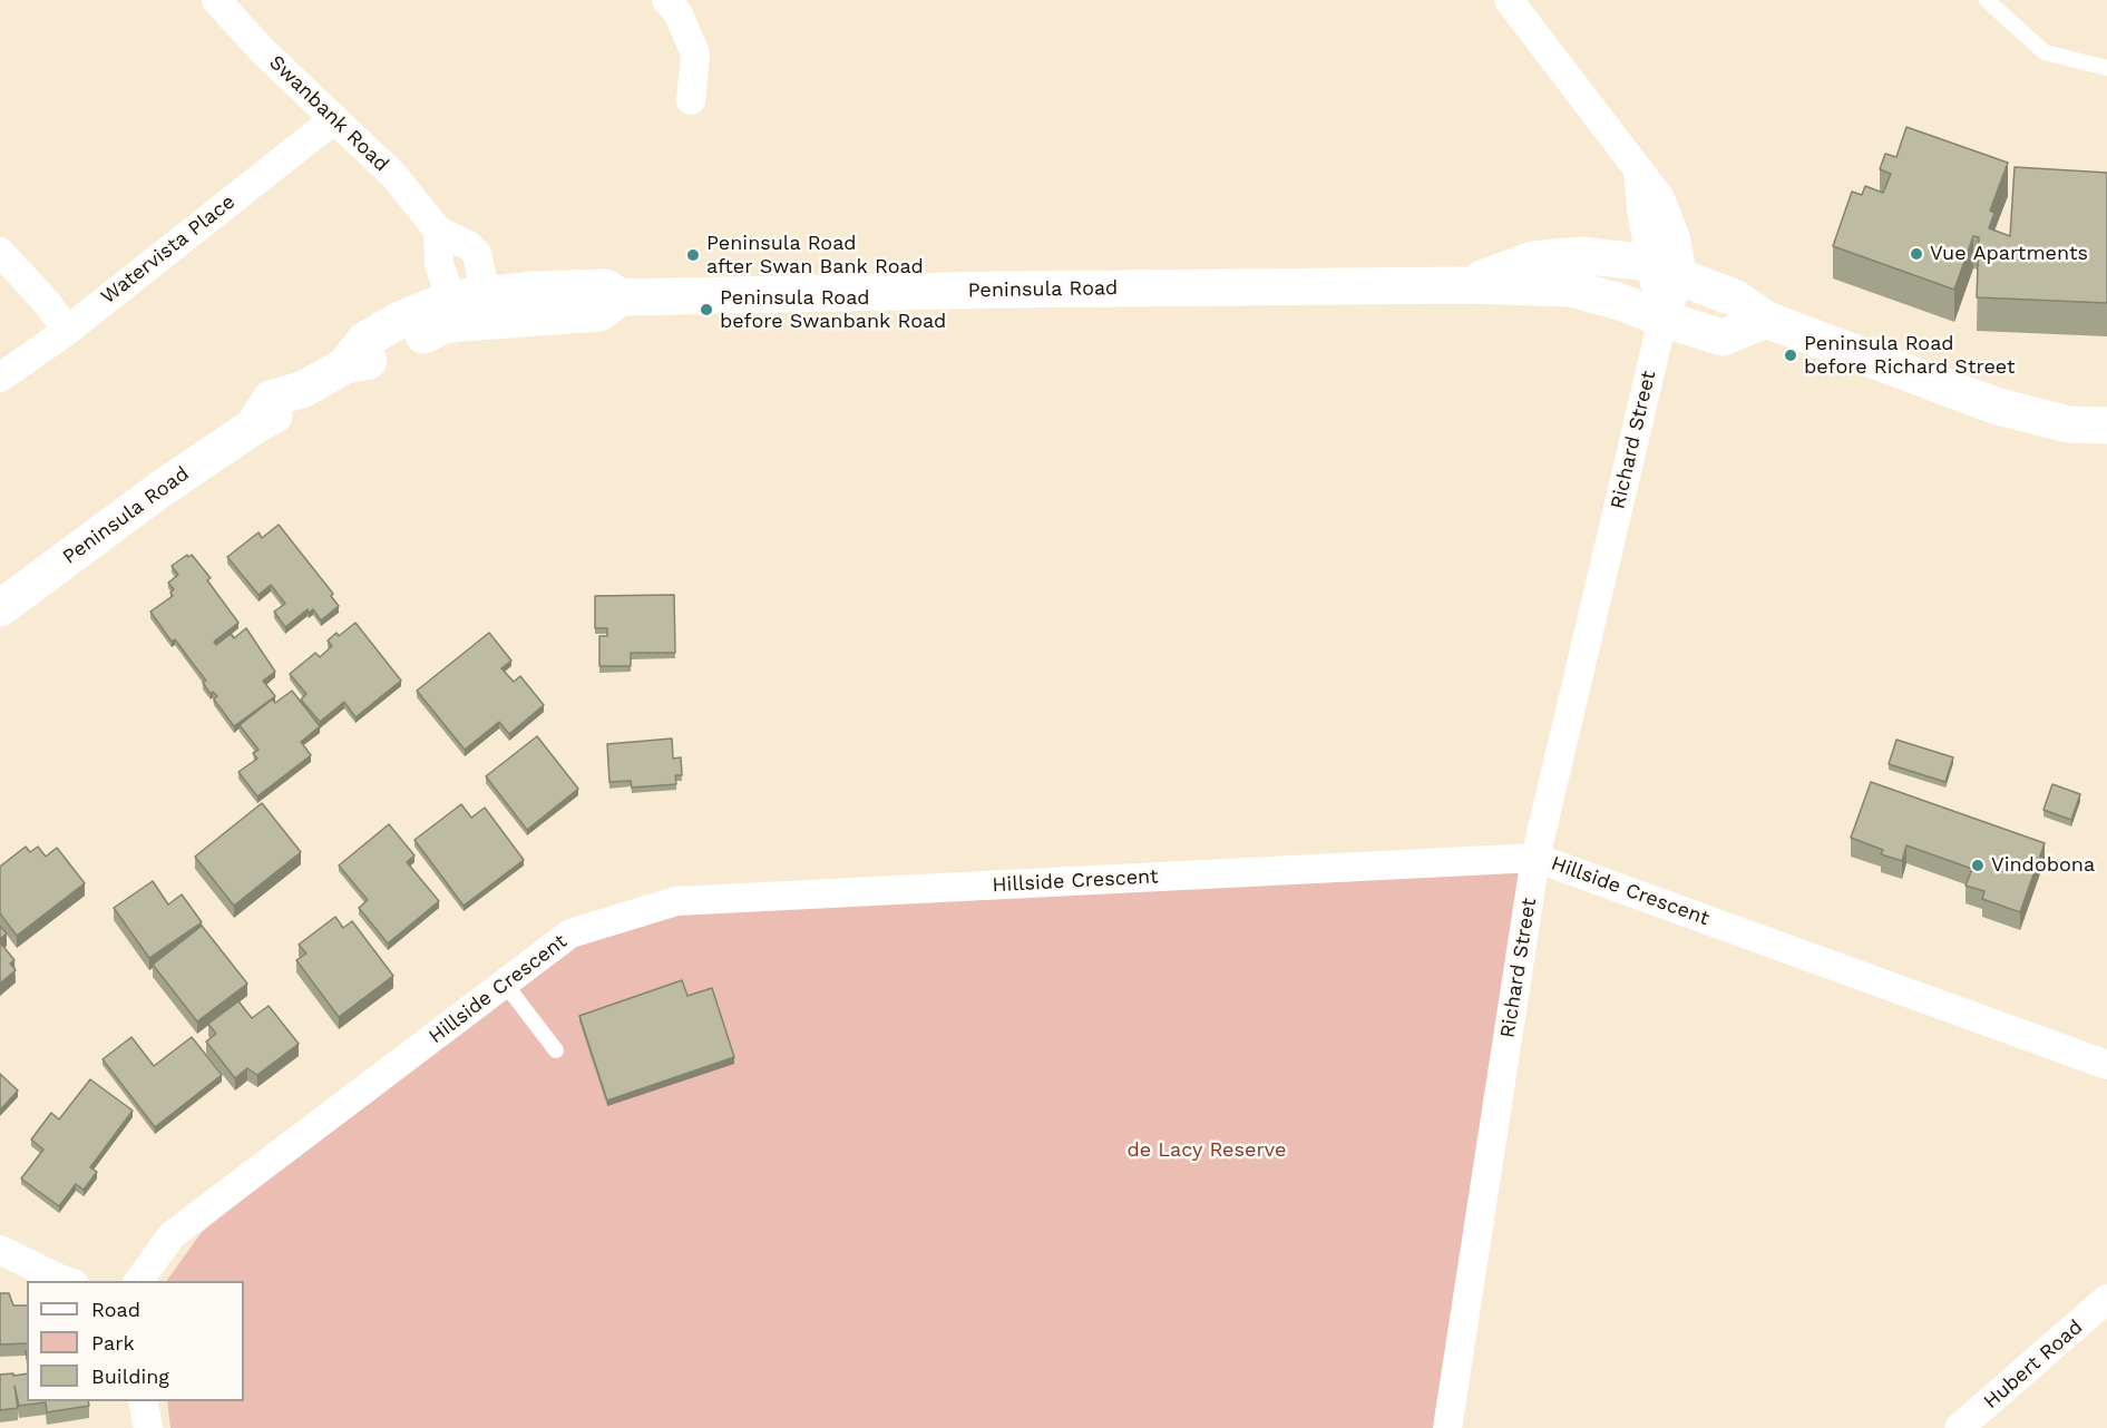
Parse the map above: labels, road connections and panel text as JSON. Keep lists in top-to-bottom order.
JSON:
{
  "streets": {
    "street": [
      "Swanbank Road",
      "Watervista Place",
      "Peninsula Road",
      "Richard Street",
      "Hillside Crescent",
      "Hubert Road"
    ]
  },
  "crossings": [
    ["Swanbank Road", "Watervista Place"],
    ["Swanbank Road", "Peninsula Road"],
    ["Peninsula Road", "Richard Street"],
    ["Richard Street", "Hillside Crescent"]
  ],
  "parks": ["de Lacy Reserve"],
  "places": [
    "Vue Apartments",
    "Peninsula Road after Swan Bank Road",
    "Peninsula Road before Swanbank Road",
    "Peninsula Road before Richard Street",
    "Vindobona"
  ],
  "legend": ["Road", "Park", "Building"]
}
